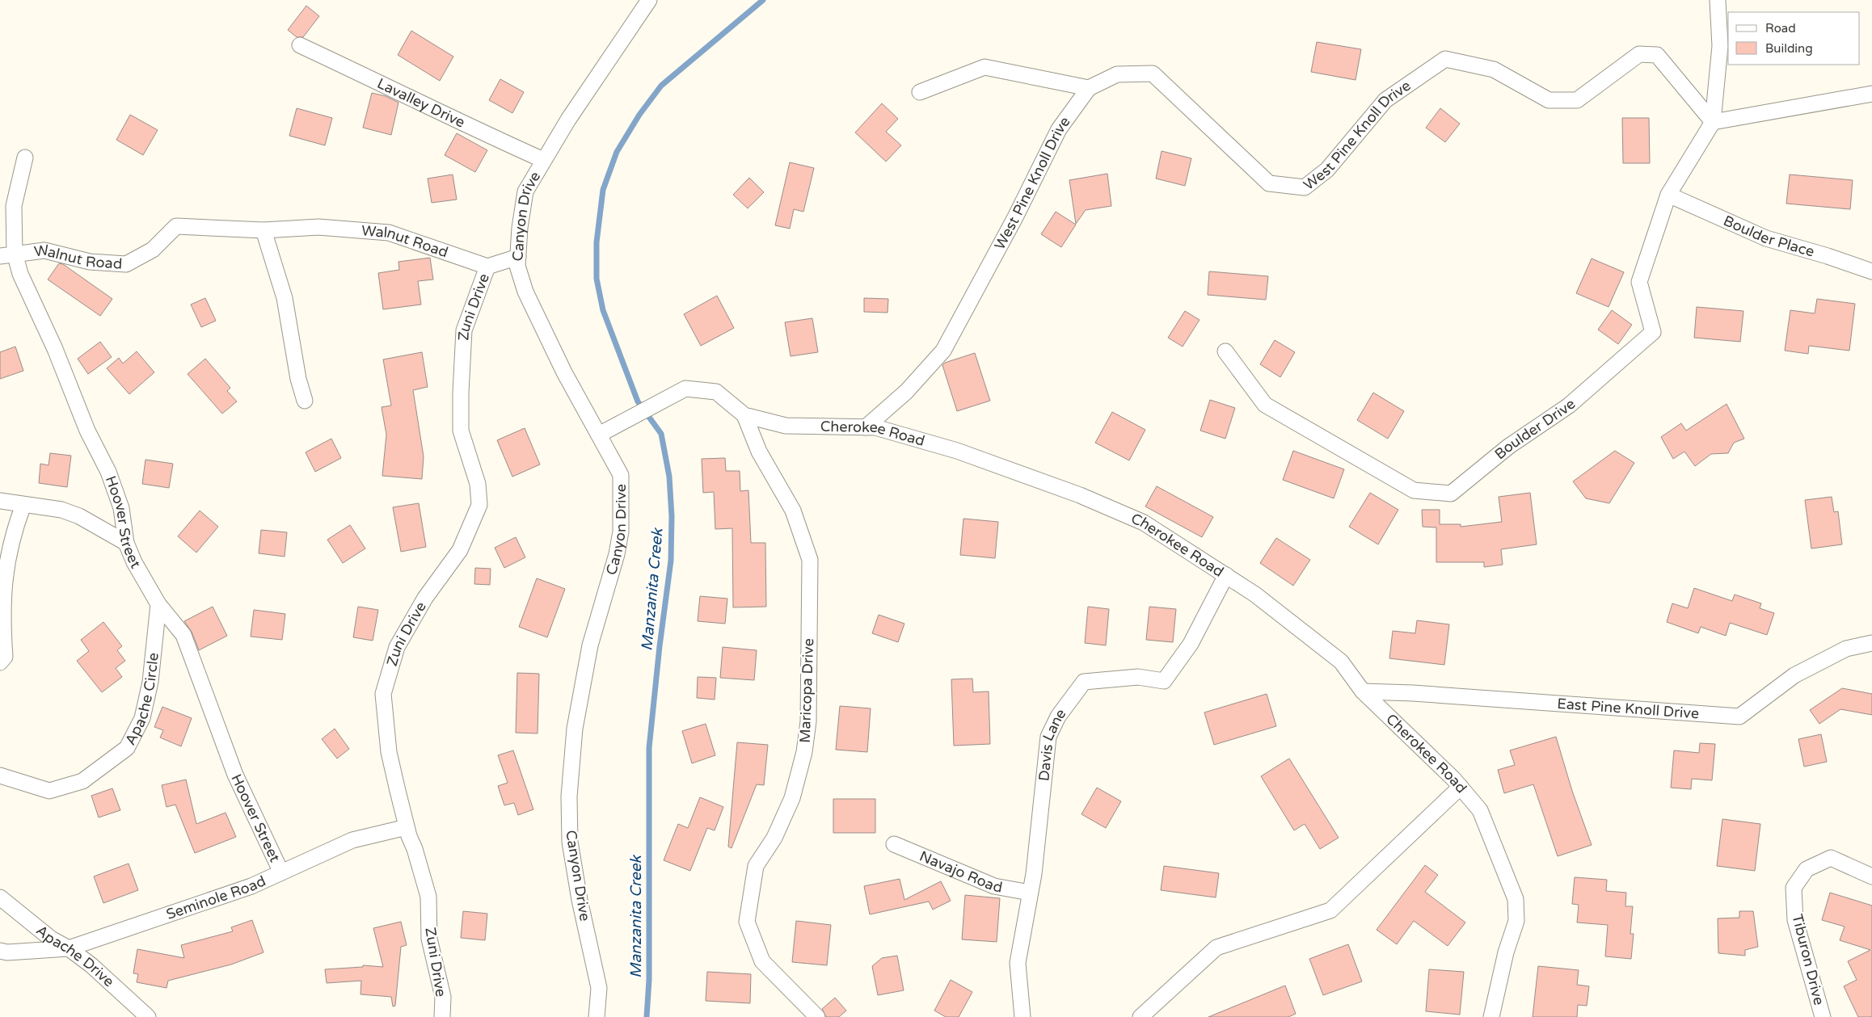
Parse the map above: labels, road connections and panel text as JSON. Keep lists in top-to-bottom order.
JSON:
{
  "streets": {
    "street": [
      "Lavalley Drive",
      "West Pine Knoll Drive",
      "Canyon Drive",
      "Boulder Place",
      "Walnut Road",
      "Zuni Drive",
      "Boulder Drive",
      "Cherokee Road",
      "Hoover Street",
      "Maricopa Drive",
      "Apache Circle",
      "East Pine Knoll Drive",
      "Davis Lane",
      "Navajo Road",
      "Seminole Road",
      "Apache Drive",
      "Tiburon Drive"
    ]
  },
  "crossings": [
    ["Lavalley Drive", "Canyon Drive"],
    ["West Pine Knoll Drive", "Boulder Drive"],
    ["West Pine Knoll Drive", "Cherokee Road"],
    ["Canyon Drive", "Cherokee Road"],
    ["Boulder Place", "Boulder Drive"],
    ["Walnut Road", "Zuni Drive"],
    ["Walnut Road", "Hoover Street"],
    ["Zuni Drive", "Seminole Road"],
    ["Cherokee Road", "Maricopa Drive"],
    ["Cherokee Road", "East Pine Knoll Drive"],
    ["Cherokee Road", "Davis Lane"],
    ["Hoover Street", "Apache Circle"],
    ["Hoover Street", "Seminole Road"],
    ["Davis Lane", "Navajo Road"],
    ["Seminole Road", "Apache Drive"]
  ],
  "water": ["Manzanita Creek"],
  "legend": ["Road", "Building"]
}
